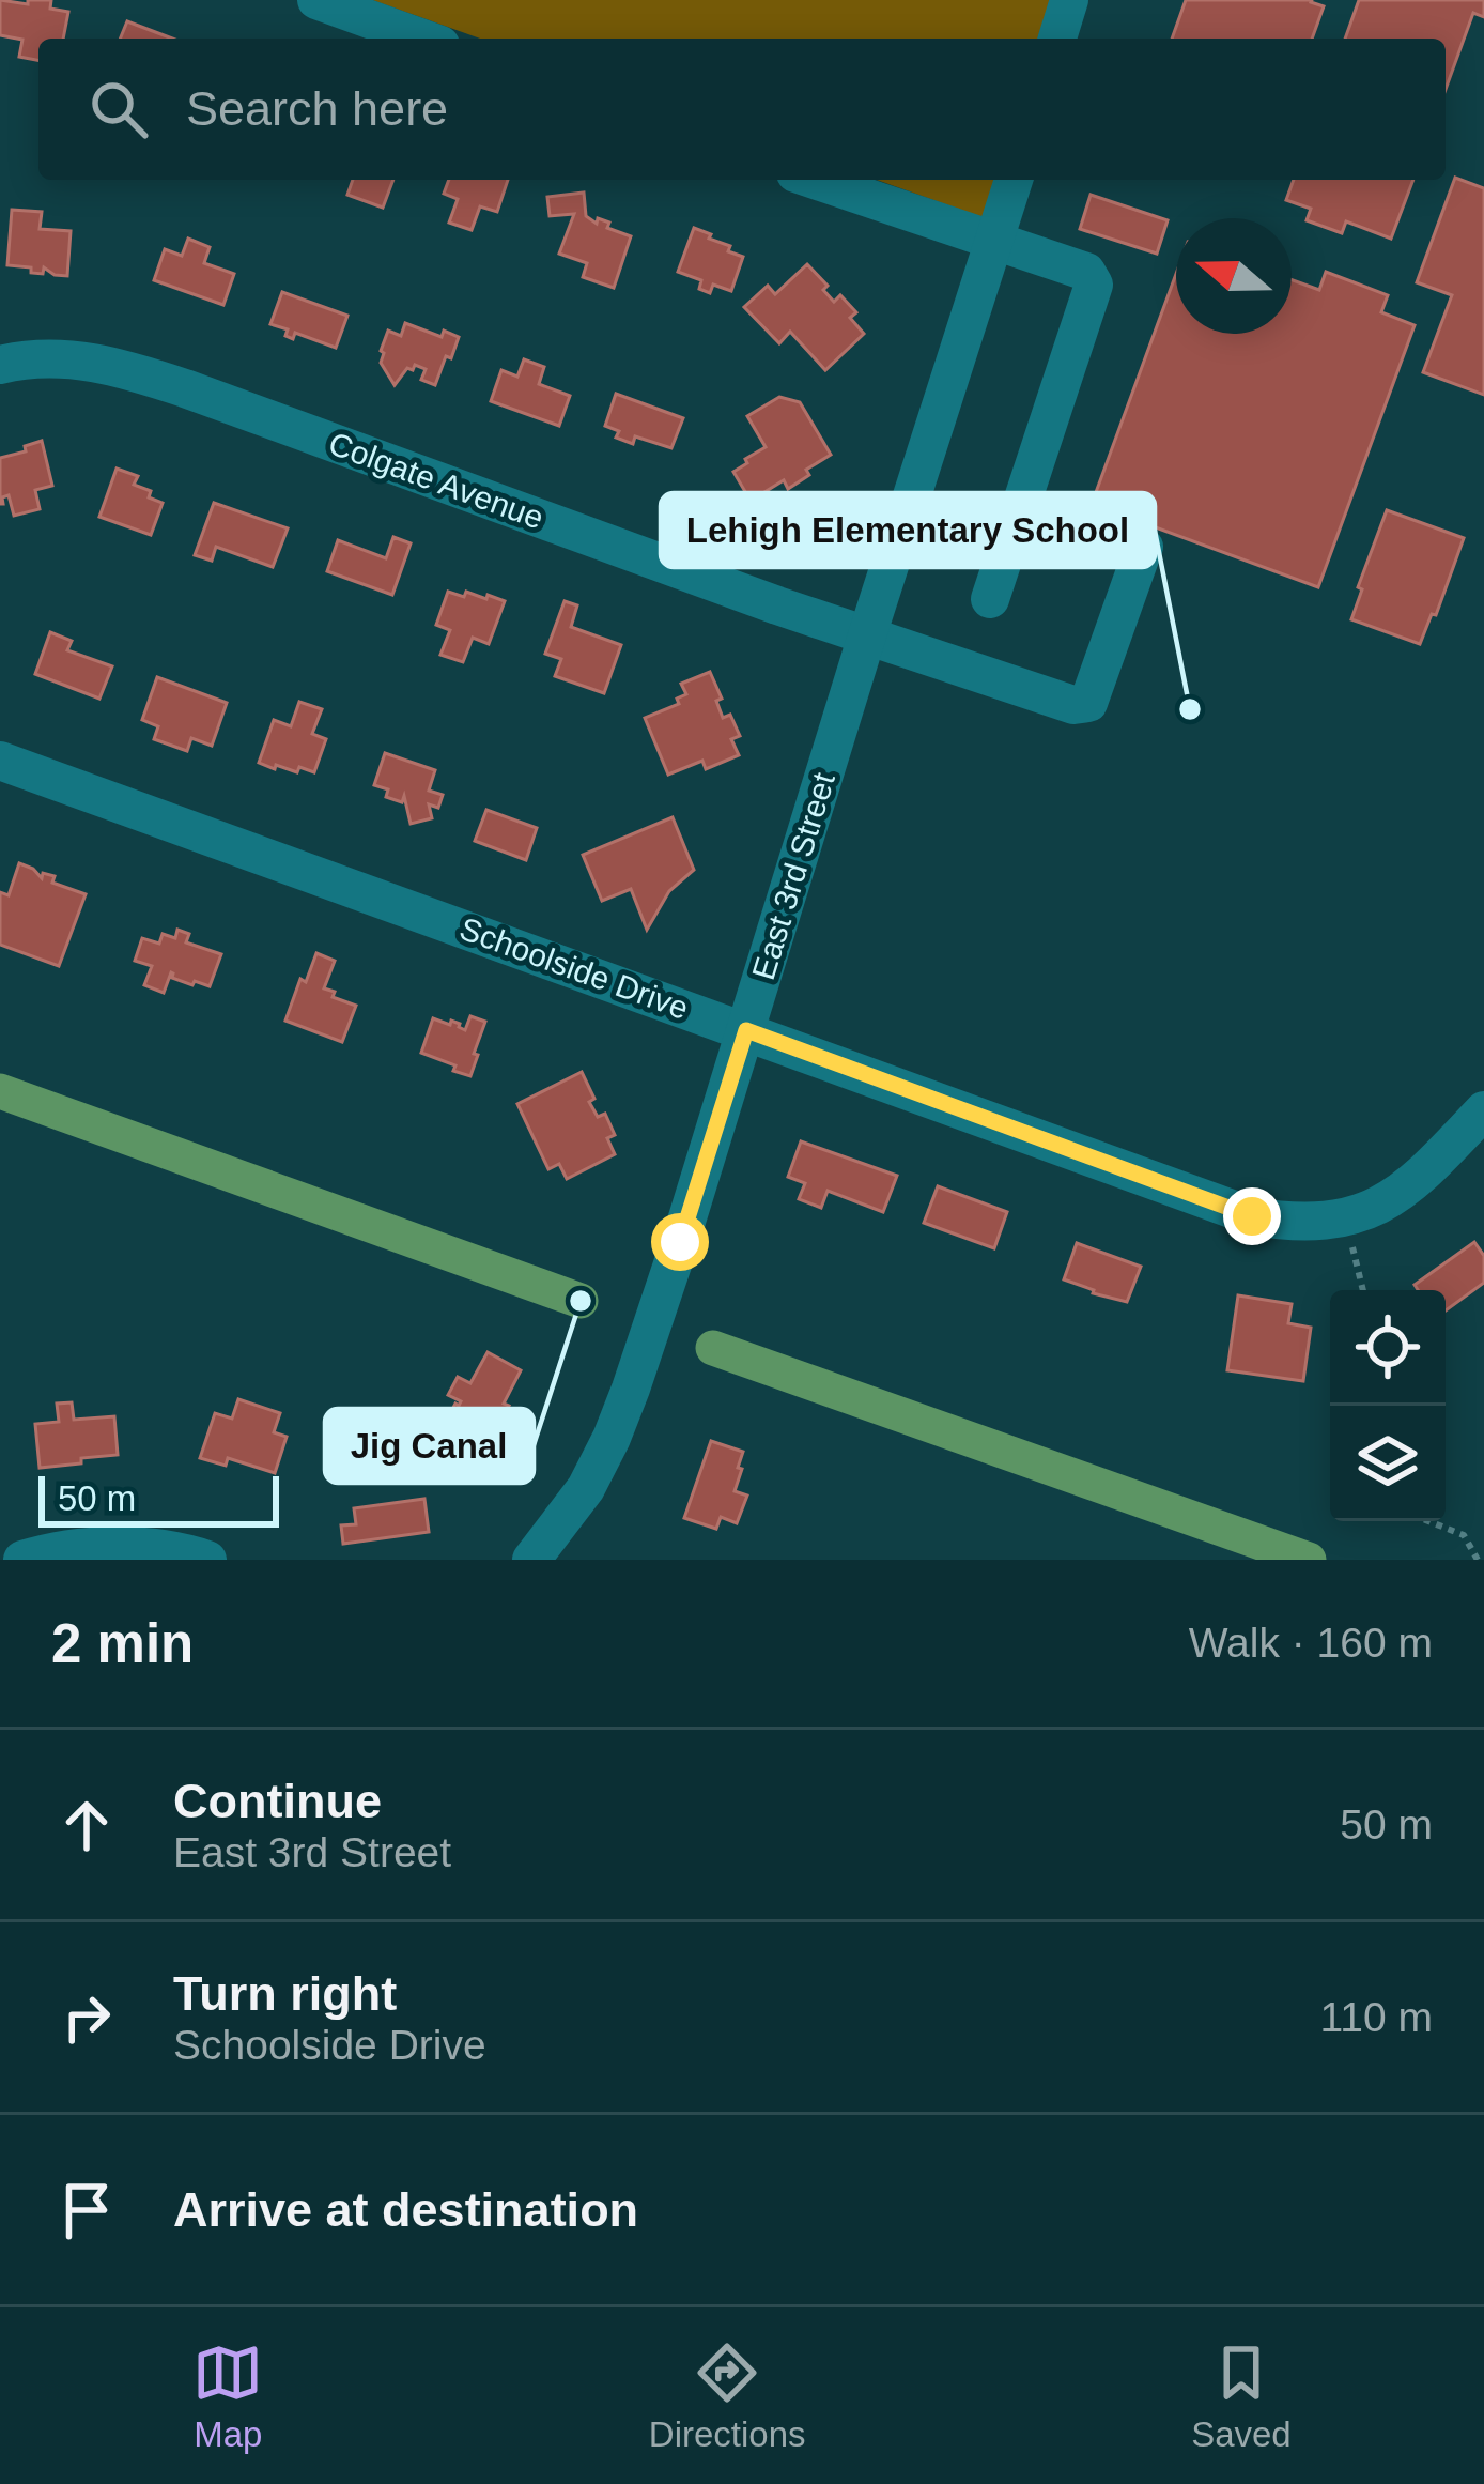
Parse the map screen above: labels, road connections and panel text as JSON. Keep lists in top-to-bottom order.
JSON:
{
  "streets": {
    "street": ["Colgate Avenue", "East 3rd Street", "Schoolside Drive"]
  },
  "crossings": [
    ["Colgate Avenue", "East 3rd Street"],
    ["East 3rd Street", "Schoolside Drive"]
  ],
  "places": ["Lehigh Elementary School", "Jig Canal"],
  "scale_bar": "50 m",
  "north": "left",
  "page": {
    "search": "Search here",
    "scale": "50 m",
    "heading": ["2 min", "Walk · 160 m"],
    "list": [
      ["Continue", "East 3rd Street", "50 m"],
      ["Turn right", "Schoolside Drive", "110 m"],
      "Arrive at destination"
    ],
    "nav": ["Map", "Directions", "Saved"]
  }
}
